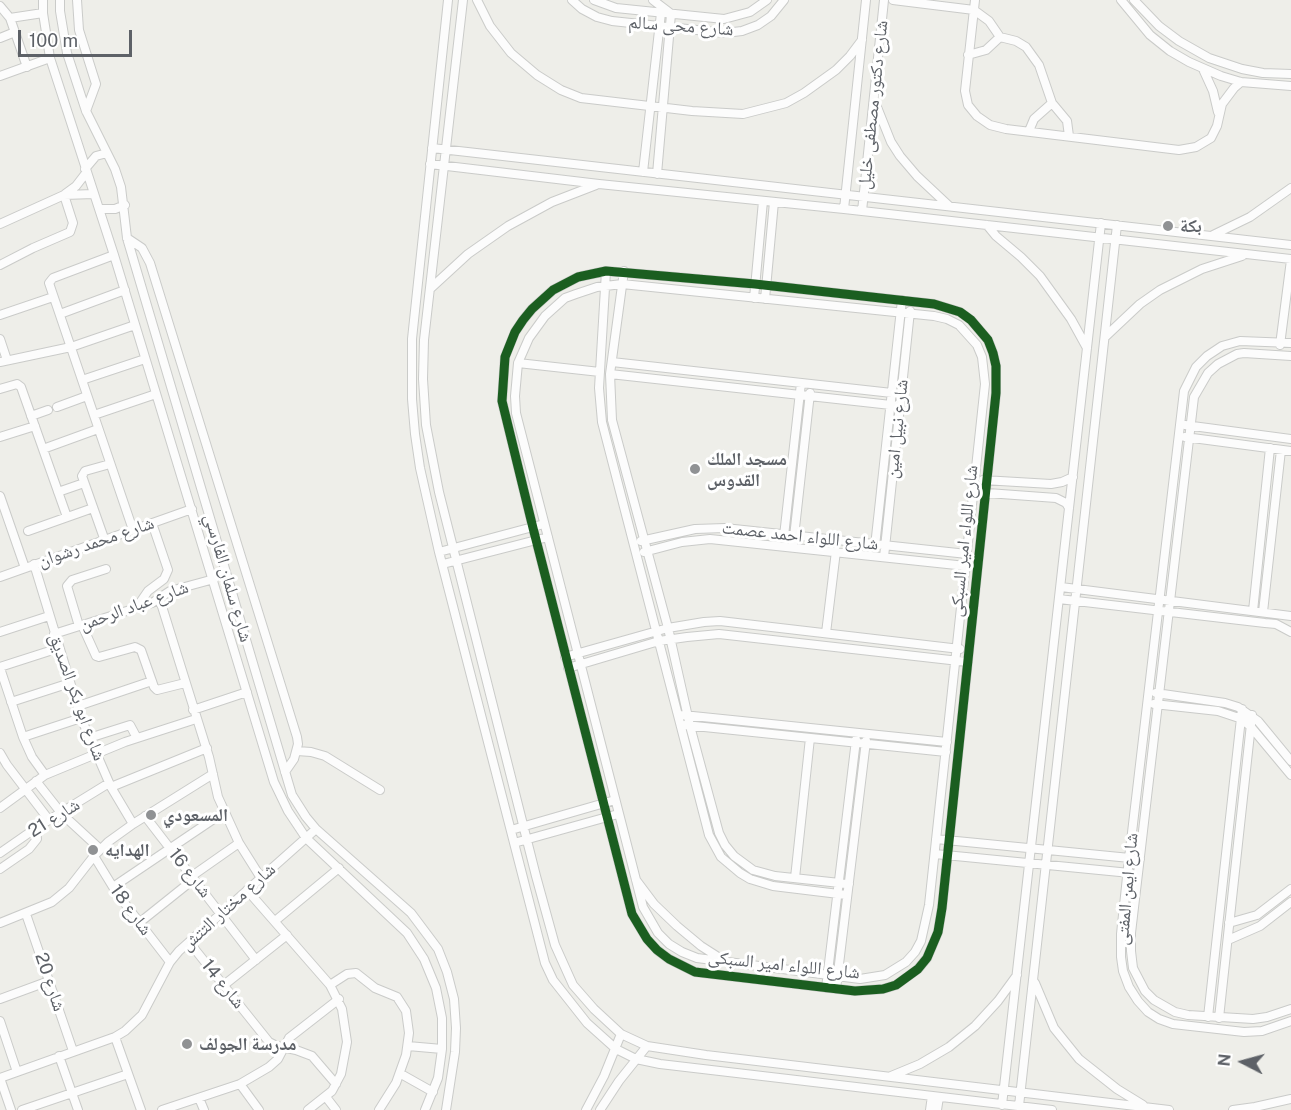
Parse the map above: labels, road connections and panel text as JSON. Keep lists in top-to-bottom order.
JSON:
{
  "streets": {
    "street": [
      "شارع محى سالم",
      "شارع دكتور مصطفى خليل",
      "شارع نبيل امين",
      "شارع اللواء احمد عصمت",
      "شارع اللواء امير السبكى",
      "شارع محمد رشوان",
      "شارع سلمان الفارسي",
      "شارع عباد الرحمن",
      "شارع ابو بكر الصديق",
      "شارع 21",
      "شارع 16",
      "شارع ايمن المفتى",
      "شارع مختار التتش",
      "شارع 18",
      "شارع 20",
      "شارع 14"
    ]
  },
  "crossings": [
    ["شارع نبيل امين", "شارع اللواء احمد عصمت"],
    ["شارع نبيل امين", "شارع اللواء امير السبكى"],
    ["شارع اللواء احمد عصمت", "شارع اللواء امير السبكى"],
    ["شارع محمد رشوان", "شارع سلمان الفارسي"],
    ["شارع محمد رشوان", "شارع ابو بكر الصديق"],
    ["شارع سلمان الفارسي", "شارع عباد الرحمن"],
    ["شارع سلمان الفارسي", "شارع مختار التتش"],
    ["شارع عباد الرحمن", "شارع ابو بكر الصديق"],
    ["شارع ابو بكر الصديق", "شارع 21"],
    ["شارع 16", "شارع مختار التتش"],
    ["شارع مختار التتش", "شارع 18"],
    ["شارع مختار التتش", "شارع 20"],
    ["شارع مختار التتش", "شارع 14"]
  ],
  "places": [
    "بكة",
    "مسجد الملك القدوس",
    "المسعودي",
    "الهدايه",
    "مدرسة الجولف"
  ],
  "scale_bar": "100 m",
  "north": "left"
}
